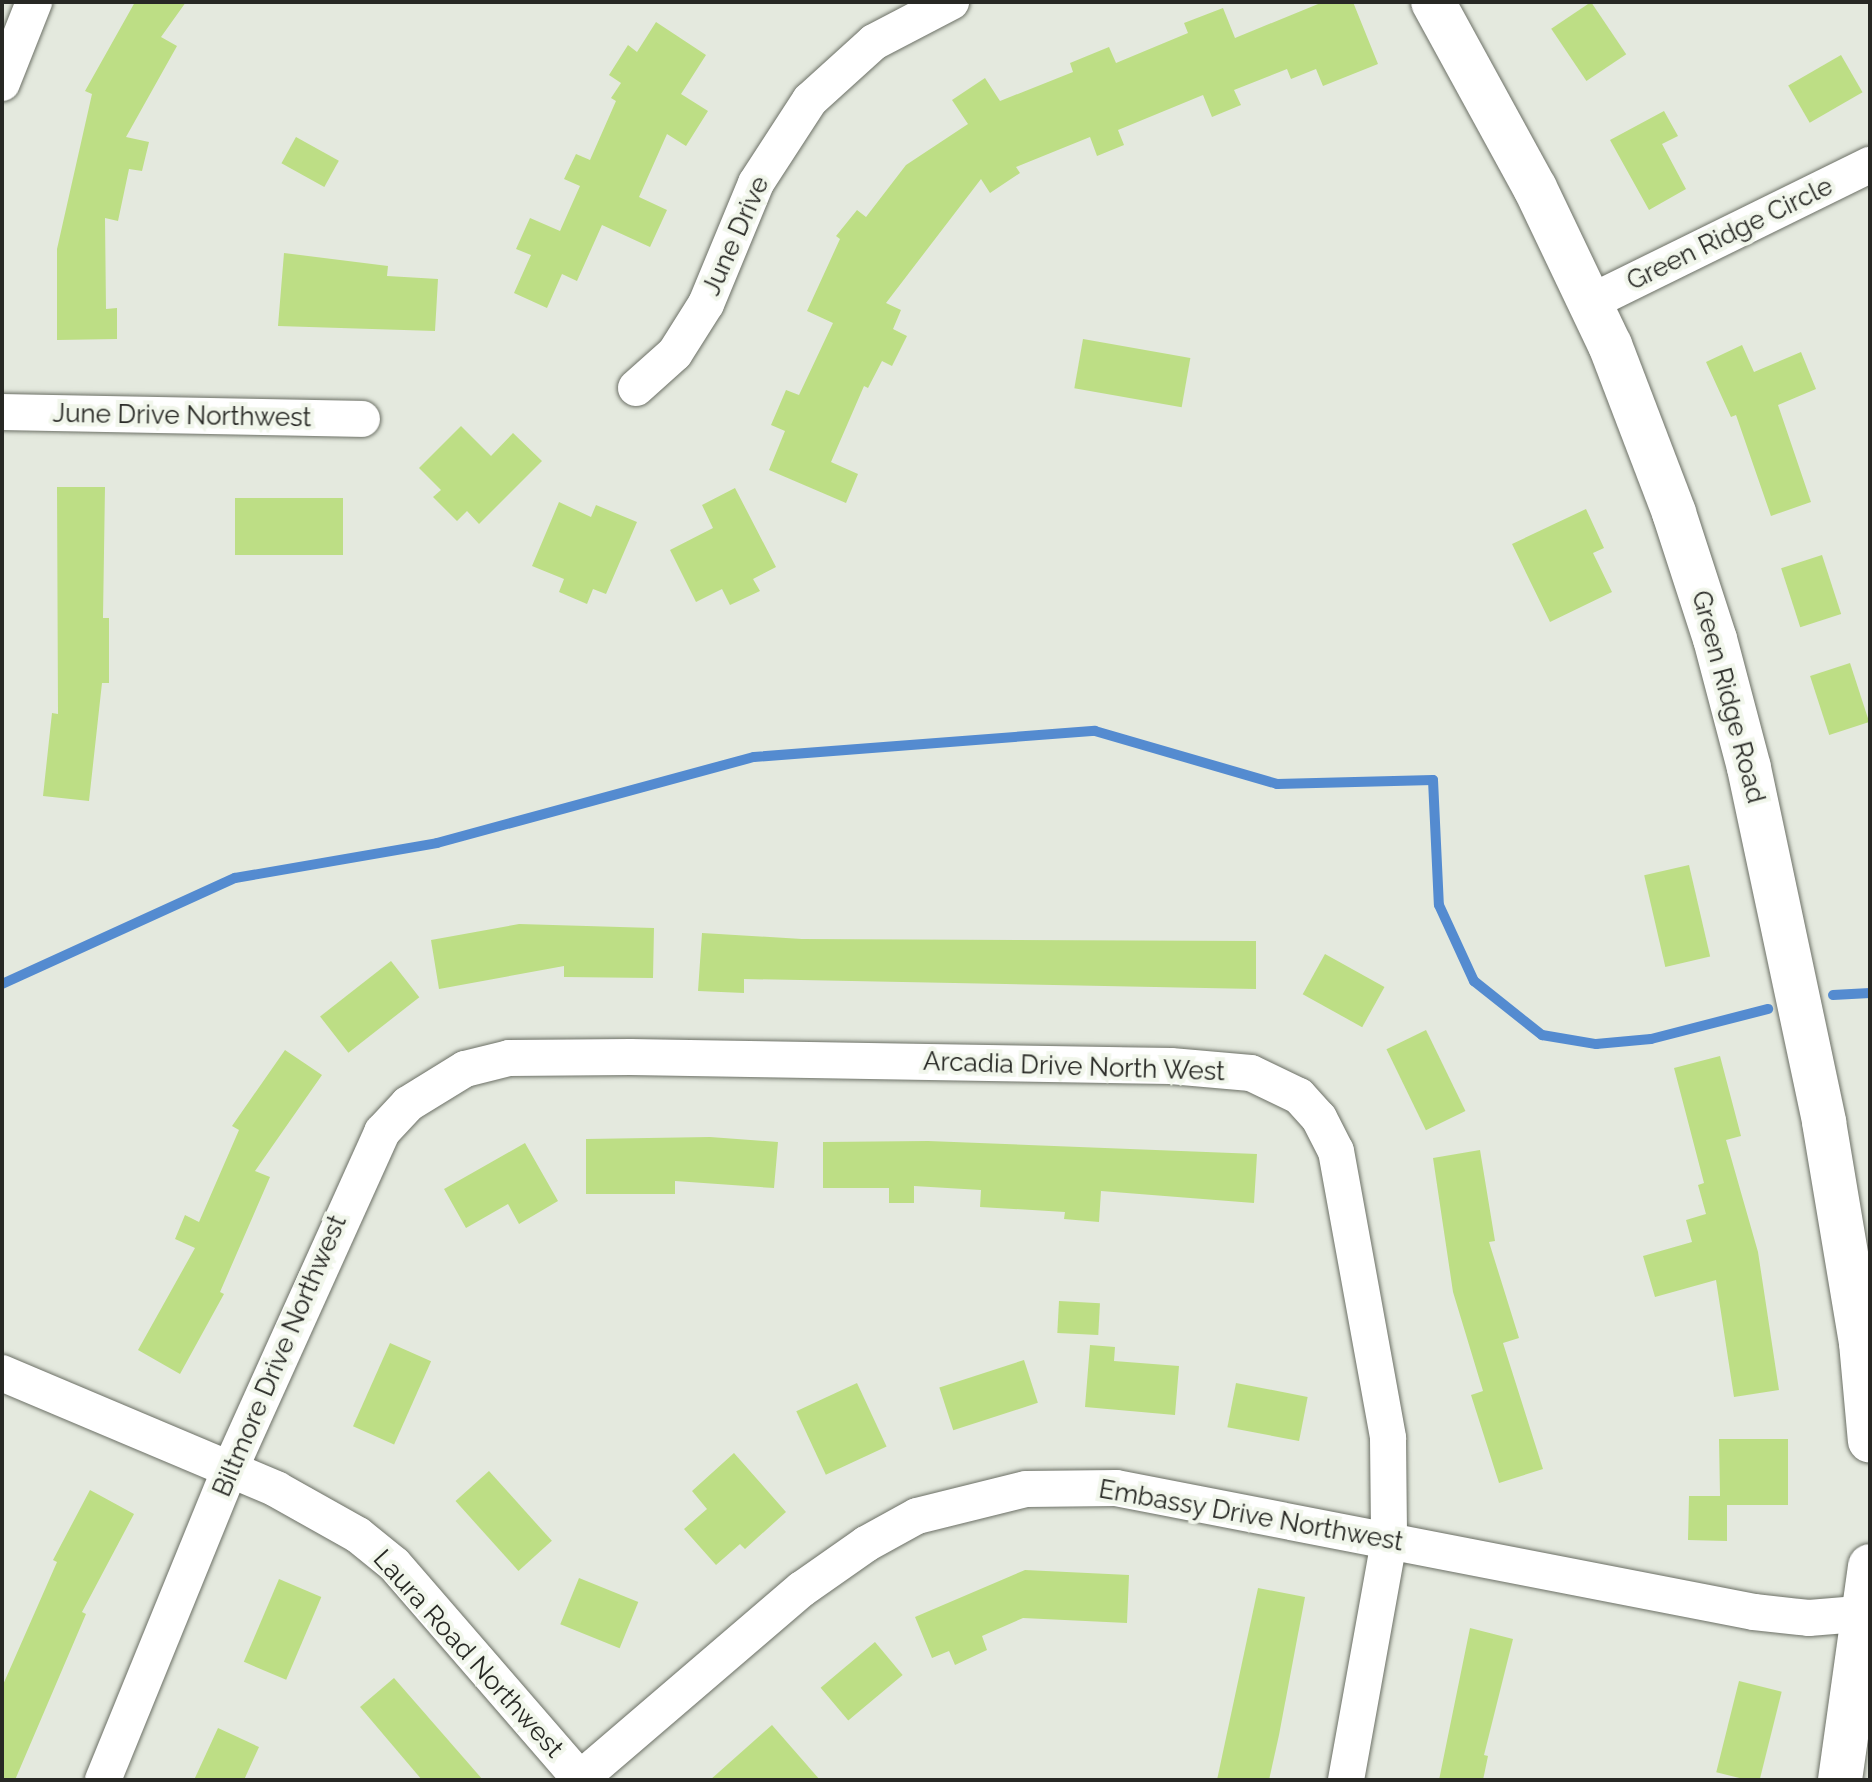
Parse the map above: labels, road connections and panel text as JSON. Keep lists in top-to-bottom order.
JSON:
{
  "streets": {
    "street": [
      "Green Ridge Circle",
      "June Drive",
      "June Drive Northwest",
      "Green Ridge Road",
      "Arcadia Drive North West",
      "Biltmore Drive Northwest",
      "Embassy Drive Northwest",
      "Laura Road Northwest"
    ]
  },
  "crossings": [
    ["Green Ridge Circle", "Green Ridge Road"],
    ["Arcadia Drive North West", "Biltmore Drive Northwest"],
    ["Arcadia Drive North West", "Embassy Drive Northwest"],
    ["Biltmore Drive Northwest", "Laura Road Northwest"],
    ["Embassy Drive Northwest", "Laura Road Northwest"]
  ]
}
